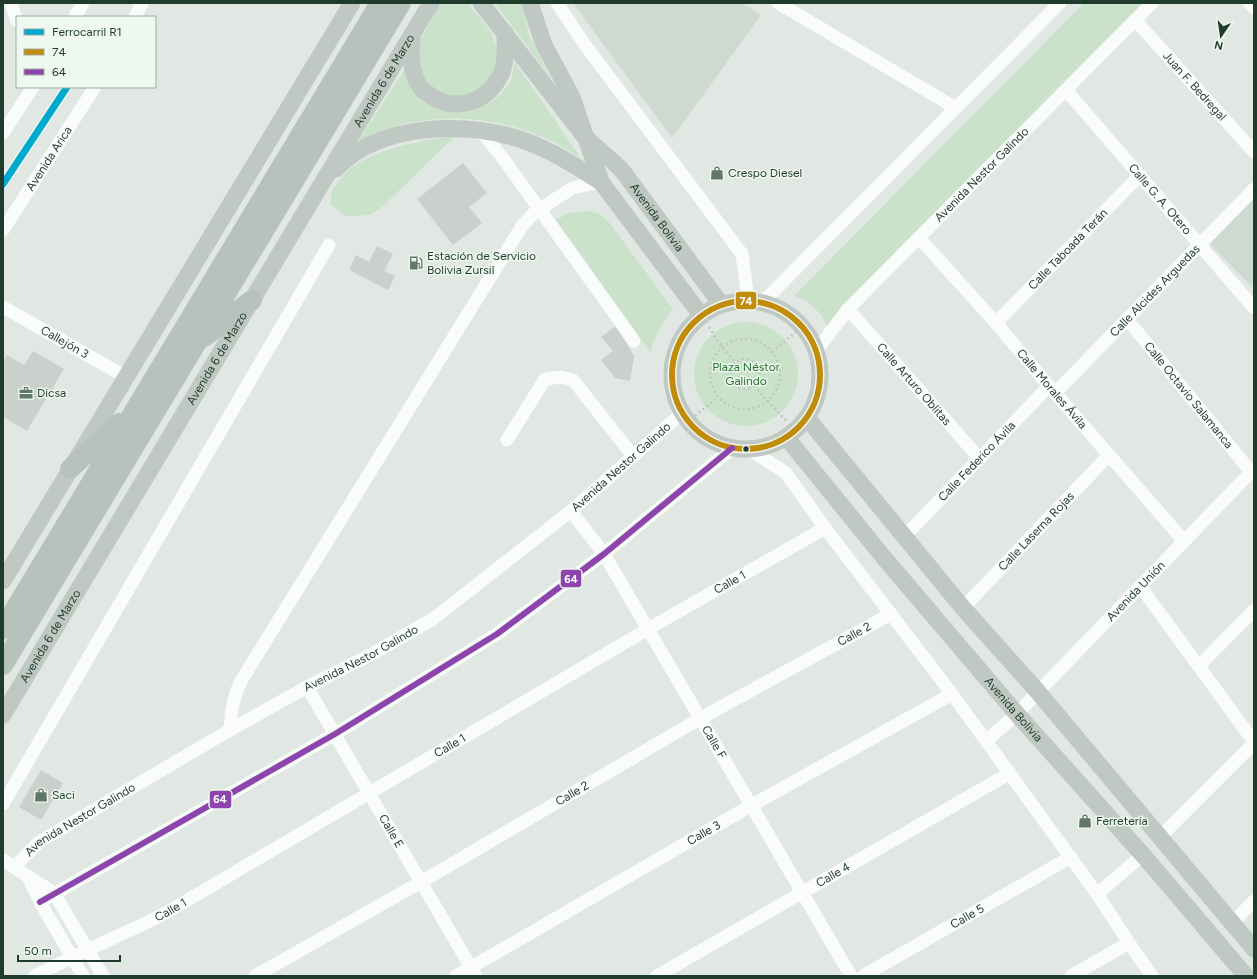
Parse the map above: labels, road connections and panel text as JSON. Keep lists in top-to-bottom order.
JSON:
{
  "streets": {
    "main road": ["Avenida 6 de Marzo", "Avenida Bolivia"],
    "street": [
      "Juan F. Bedregal",
      "Avenida Arica",
      "Avenida Nestor Galindo",
      "Calle G. A. Otero",
      "Calle Taboada Terán",
      "Calle Alcides Arguedas",
      "Callejón 3",
      "Calle Arturo Oblitas",
      "Calle Morales Ávila",
      "Calle Octavio Salamanca",
      "Calle Federico Ávila",
      "Calle Laserna Rojas",
      "Calle 1",
      "Avenida Unión",
      "Calle 2",
      "Calle F",
      "Calle E",
      "Calle 3",
      "Calle 4",
      "Calle 5"
    ]
  },
  "crossings": [
    ["Juan F. Bedregal", "Avenida Nestor Galindo"],
    ["Avenida Nestor Galindo", "Calle G. A. Otero"],
    ["Avenida Nestor Galindo", "Calle Arturo Oblitas"],
    ["Avenida Nestor Galindo", "Calle Morales Ávila"],
    ["Avenida Nestor Galindo", "Calle F"],
    ["Avenida Nestor Galindo", "Calle E"],
    ["Calle G. A. Otero", "Calle Taboada Terán"],
    ["Calle G. A. Otero", "Calle Alcides Arguedas"],
    ["Avenida Bolivia", "Avenida Unión"],
    ["Calle Taboada Terán", "Calle Morales Ávila"],
    ["Calle Alcides Arguedas", "Calle Morales Ávila"],
    ["Calle Alcides Arguedas", "Calle Octavio Salamanca"],
    ["Calle Alcides Arguedas", "Calle Federico Ávila"],
    ["Calle Arturo Oblitas", "Calle Federico Ávila"],
    ["Calle Morales Ávila", "Calle Federico Ávila"],
    ["Calle Morales Ávila", "Calle Laserna Rojas"],
    ["Calle Morales Ávila", "Avenida Unión"],
    ["Calle Octavio Salamanca", "Avenida Unión"],
    ["Calle 1", "Calle F"],
    ["Calle 1", "Calle E"],
    ["Calle 2", "Calle F"],
    ["Calle 2", "Calle E"],
    ["Calle F", "Calle 3"],
    ["Calle F", "Calle 4"],
    ["Calle E", "Calle 3"]
  ],
  "parks": ["Plaza Néstor Galindo"],
  "places": {
    "shop": ["Crespo Diesel", "Saci", "Ferretería"],
    "fuel station": ["Estación de Servicio Bolivia Zursil"],
    "office": ["Dicsa"]
  },
  "lines": ["rail line R1", "transit line 74", "transit line 64"],
  "legend": ["Ferrocarril R1", "74", "64"],
  "scale_bar": "50 m",
  "north": "bottom"
}
